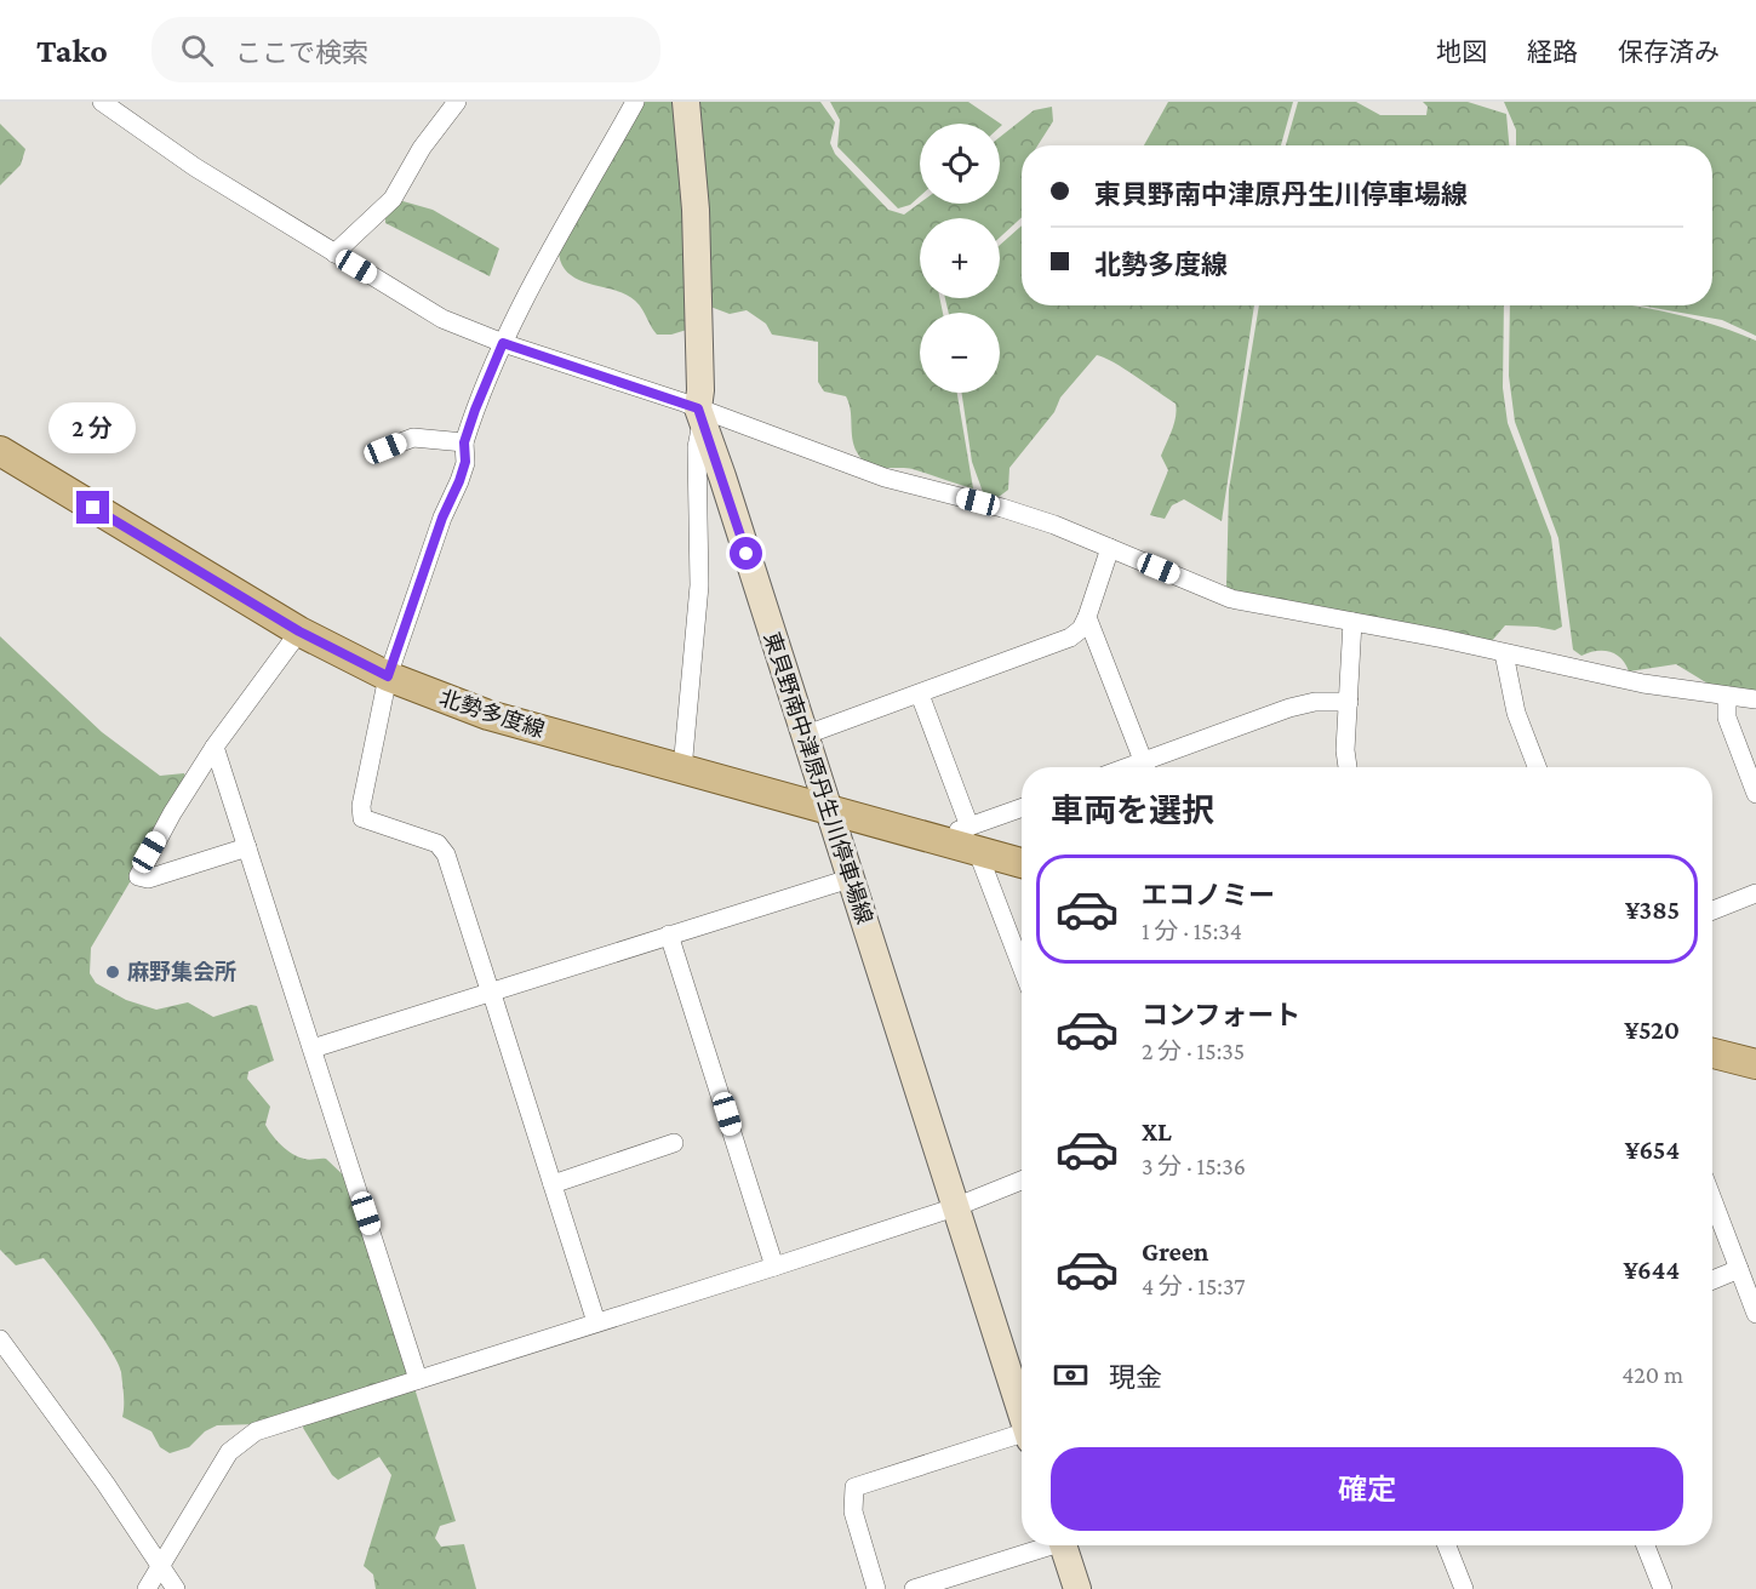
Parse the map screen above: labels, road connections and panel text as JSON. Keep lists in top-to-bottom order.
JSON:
{
  "streets": {
    "main road": ["北勢多度線", "東貝野南中津原丹生川停車場線"]
  },
  "crossings": [
    ["北勢多度線", "東貝野南中津原丹生川停車場線"]
  ],
  "places": ["麻野集会所"],
  "page": {
    "header": "Tako",
    "search": "ここで検索",
    "nav": ["地図", "経路", "保存済み"],
    "map_buttons": ["+", "−"],
    "banner": ["東貝野南中津原丹生川停車場線", "北勢多度線"],
    "bubble": "2 分",
    "heading": "車両を選択",
    "list": [
      {
        "name": "エコノミー",
        "note": "1 分 · 15:34",
        "value": "¥385"
      },
      {
        "name": "コンフォート",
        "note": "2 分 · 15:35",
        "value": "¥520"
      },
      {
        "name": "XL",
        "note": "3 分 · 15:36",
        "value": "¥654"
      },
      {
        "name": "Green",
        "note": "4 分 · 15:37",
        "value": "¥644"
      }
    ],
    "pay": ["現金", "420 m"],
    "buttons": "確定"
  }
}
